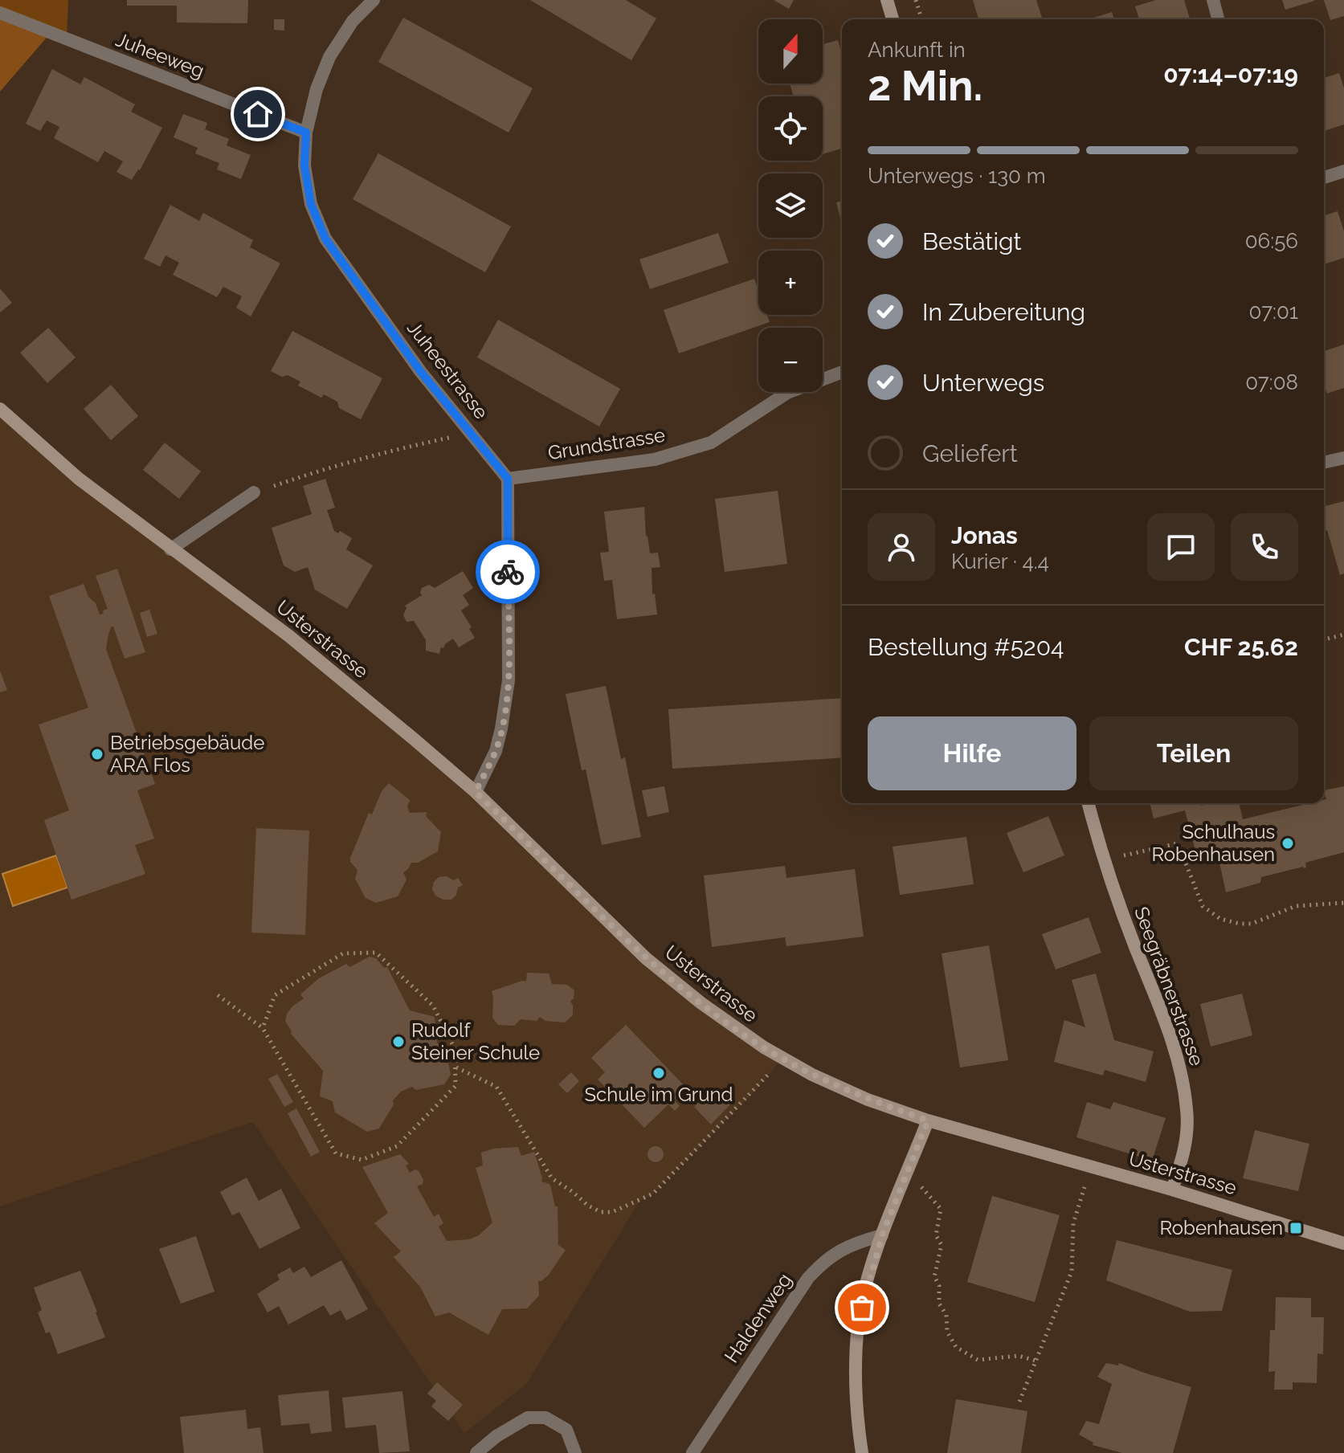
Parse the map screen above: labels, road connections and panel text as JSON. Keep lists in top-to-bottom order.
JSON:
{
  "streets": {
    "main road": ["Usterstrasse", "Seegräbnerstrasse"],
    "street": [
      "Juheeweg",
      "Juheestrasse",
      "Grundstrasse",
      "Haldenweg"
    ]
  },
  "crossings": [
    ["Juheeweg", "Juheestrasse"],
    ["Juheestrasse", "Grundstrasse"],
    ["Usterstrasse", "Seegräbnerstrasse"]
  ],
  "places": {
    "other": [
      "Betriebsgebäude ARA Flos",
      "Schulhaus Robenhausen",
      "Rudolf Steiner Schule",
      "Schule im Grund"
    ],
    "transit": ["Robenhausen"]
  },
  "north": "top",
  "page": {
    "map_buttons": ["+", "−"],
    "heading": ["2 Min.", "Ankunft in", "07:14–07:19"],
    "panel": [
      "Jonas",
      "Kurier · 4.4",
      "Bestellung #5204",
      "CHF 25.62"
    ],
    "bar": "Unterwegs · 130 m",
    "list": [
      ["Bestätigt", "06:56"],
      ["In Zubereitung", "07:01"],
      ["Unterwegs", "07:08"],
      "Geliefert"
    ],
    "buttons": ["Hilfe", "Teilen"]
  }
}
